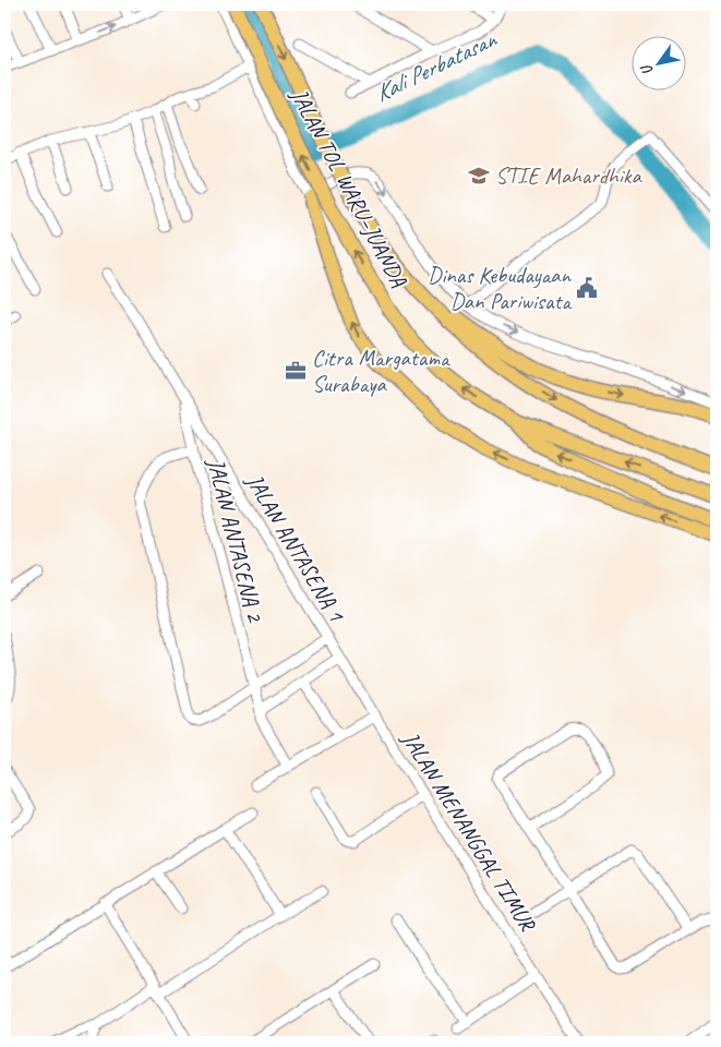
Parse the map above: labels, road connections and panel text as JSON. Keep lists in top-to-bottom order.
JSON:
{
  "streets": {
    "highway": ["JALAN TOL WARU–JUANDA"],
    "street": ["JALAN ANTASENA 2", "JALAN ANTASENA 1", "JALAN MENANGGAL TIMUR"]
  },
  "crossings": [
    ["JALAN ANTASENA 2", "JALAN ANTASENA 1"],
    ["JALAN ANTASENA 1", "JALAN MENANGGAL TIMUR"]
  ],
  "water": ["Kali Perbatasan"],
  "places": {
    "school or university": ["STIE Mahardhika"],
    "public building": ["Dinas Kebudayaan Dan Pariwisata"],
    "office": ["Citra Margatama Surabaya"]
  },
  "north": "bottom left"
}
